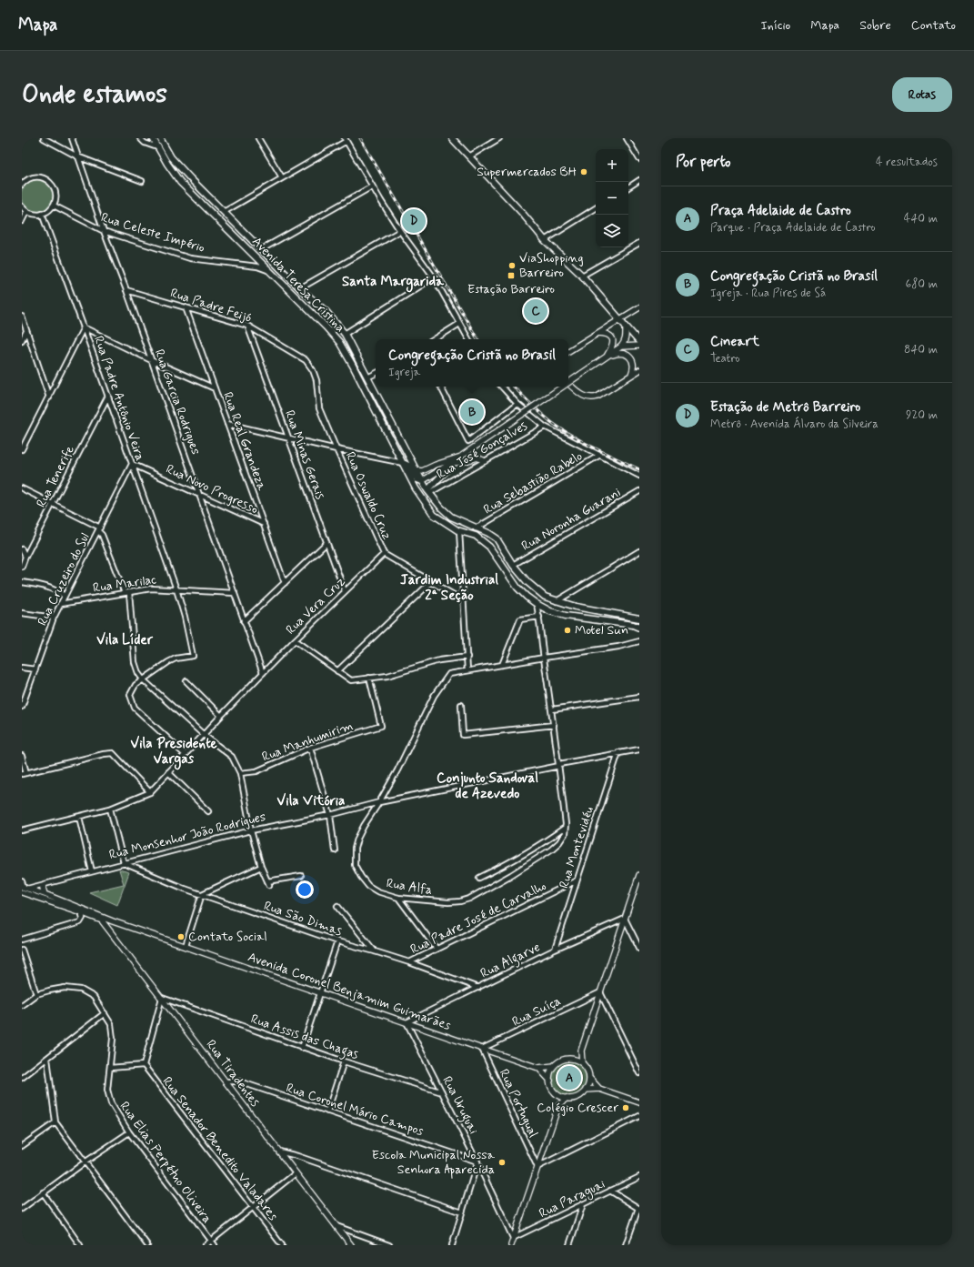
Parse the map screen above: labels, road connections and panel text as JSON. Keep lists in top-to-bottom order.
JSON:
{
  "streets": {
    "main road": ["Avenida Teresa Cristina"],
    "street": [
      "Rua Celeste Império",
      "Rua Padre Feijó",
      "Rua Padre Antônio Veira",
      "Rua Garcia Rodrigues",
      "Rua Real Grandeza",
      "Rua José Gonçalves",
      "Rua Minas Gerais",
      "Rua Tenerife",
      "Rua Sebastião Rabelo",
      "Rua Novo Progresso",
      "Rua Oswaldo Cruz",
      "Rua Noronha Guarani",
      "Rua Cruzeiro do Sul",
      "Rua Marilac",
      "Rua Vera Cruz",
      "Rua Manhumirim",
      "Rua Monsenhor João Rodrigues",
      "Rua Montevidéu",
      "Rua Alfa",
      "Rua Padre José de Carvalho",
      "Rua São Dimas",
      "Rua Algarve",
      "Avenida Coronel Benjamim Guimarães",
      "Rua Suíça",
      "Rua Assis das Chagas",
      "Rua Tiradentes",
      "Rua Portugual",
      "Rua Uruguai",
      "Rua Coronel Mário Campos",
      "Rua Senador Benedito Valadares",
      "Rua Elias Perpétuo Oliveira",
      "Rua Paraguai"
    ]
  },
  "crossings": [
    ["Rua Celeste Império", "Avenida Teresa Cristina"],
    ["Rua Celeste Império", "Rua Garcia Rodrigues"],
    ["Avenida Teresa Cristina", "Rua José Gonçalves"],
    ["Avenida Teresa Cristina", "Rua Sebastião Rabelo"],
    ["Avenida Teresa Cristina", "Rua Noronha Guarani"],
    ["Avenida Teresa Cristina", "Rua Alfa"],
    ["Rua Padre Feijó", "Rua Garcia Rodrigues"],
    ["Rua Padre Feijó", "Rua Real Grandeza"],
    ["Rua Padre Feijó", "Rua Minas Gerais"],
    ["Rua Padre Feijó", "Rua Oswaldo Cruz"],
    ["Rua Padre Antônio Veira", "Rua Tenerife"],
    ["Rua Padre Antônio Veira", "Rua Novo Progresso"],
    ["Rua Padre Antônio Veira", "Rua Cruzeiro do Sul"],
    ["Rua Padre Antônio Veira", "Rua Marilac"],
    ["Rua Garcia Rodrigues", "Rua Novo Progresso"],
    ["Rua Garcia Rodrigues", "Rua Marilac"],
    ["Rua Garcia Rodrigues", "Rua Vera Cruz"],
    ["Rua Real Grandeza", "Rua Novo Progresso"],
    ["Rua Minas Gerais", "Rua Vera Cruz"],
    ["Rua Novo Progresso", "Rua Cruzeiro do Sul"],
    ["Rua Oswaldo Cruz", "Rua Vera Cruz"],
    ["Rua Cruzeiro do Sul", "Rua Marilac"],
    ["Rua Monsenhor João Rodrigues", "Rua Alfa"],
    ["Rua Monsenhor João Rodrigues", "Rua São Dimas"],
    ["Rua Monsenhor João Rodrigues", "Avenida Coronel Benjamim Guimarães"],
    ["Rua Montevidéu", "Rua Padre José de Carvalho"],
    ["Rua Montevidéu", "Rua Algarve"],
    ["Rua Padre José de Carvalho", "Rua São Dimas"],
    ["Rua São Dimas", "Rua Algarve"],
    ["Rua Algarve", "Avenida Coronel Benjamim Guimarães"],
    ["Rua Algarve", "Rua Uruguai"],
    ["Avenida Coronel Benjamim Guimarães", "Rua Suíça"],
    ["Avenida Coronel Benjamim Guimarães", "Rua Tiradentes"],
    ["Avenida Coronel Benjamim Guimarães", "Rua Portugual"],
    ["Avenida Coronel Benjamim Guimarães", "Rua Uruguai"],
    ["Rua Suíça", "Rua Portugual"],
    ["Rua Assis das Chagas", "Rua Tiradentes"],
    ["Rua Assis das Chagas", "Rua Uruguai"],
    ["Rua Tiradentes", "Rua Coronel Mário Campos"],
    ["Rua Uruguai", "Rua Coronel Mário Campos"],
    ["Rua Uruguai", "Rua Paraguai"]
  ],
  "districts": [
    "Santa Margarida",
    "Jardim Industrial 2ª Seção",
    "Vila Líder",
    "Vila Presidente Vargas",
    "Conjunto Sandoval de Azevedo",
    "Vila Vitória"
  ],
  "places": {
    "other": [
      "Supermercados BH",
      "ViaShopping Barreiro",
      "Motel Sun",
      "Contato Social",
      "Colégio Crescer",
      "Escola Municipal Nossa Senhora Aparecida"
    ],
    "transit": ["Estação Barreiro"]
  },
  "page": {
    "header": "Mapa",
    "nav": [
      "Início",
      "Mapa",
      "Sobre",
      "Contato"
    ],
    "buttons": "Rotas",
    "title": "Onde estamos",
    "heading": ["Por perto", "4 resultados"],
    "map_buttons": ["+", "−"],
    "list": [
      {
        "mark": "A",
        "name": "Praça Adelaide de Castro",
        "note": "Parque · Praça Adelaide de Castro",
        "value": "440 m"
      },
      {
        "mark": "B",
        "name": "Congregação Cristã no Brasil",
        "note": "Igreja · Rua Pires de Sá",
        "value": "680 m"
      },
      {
        "mark": "C",
        "name": "Cineart",
        "note": "Teatro",
        "value": "840 m"
      },
      {
        "mark": "D",
        "name": "Estação de Metrô Barreiro",
        "note": "Metrô · Avenida Álvaro da Silveira",
        "value": "920 m"
      }
    ],
    "pins": [
      "D",
      "C",
      "B",
      "A"
    ],
    "popup": ["Congregação Cristã no Brasil", "Igreja"]
  }
}
